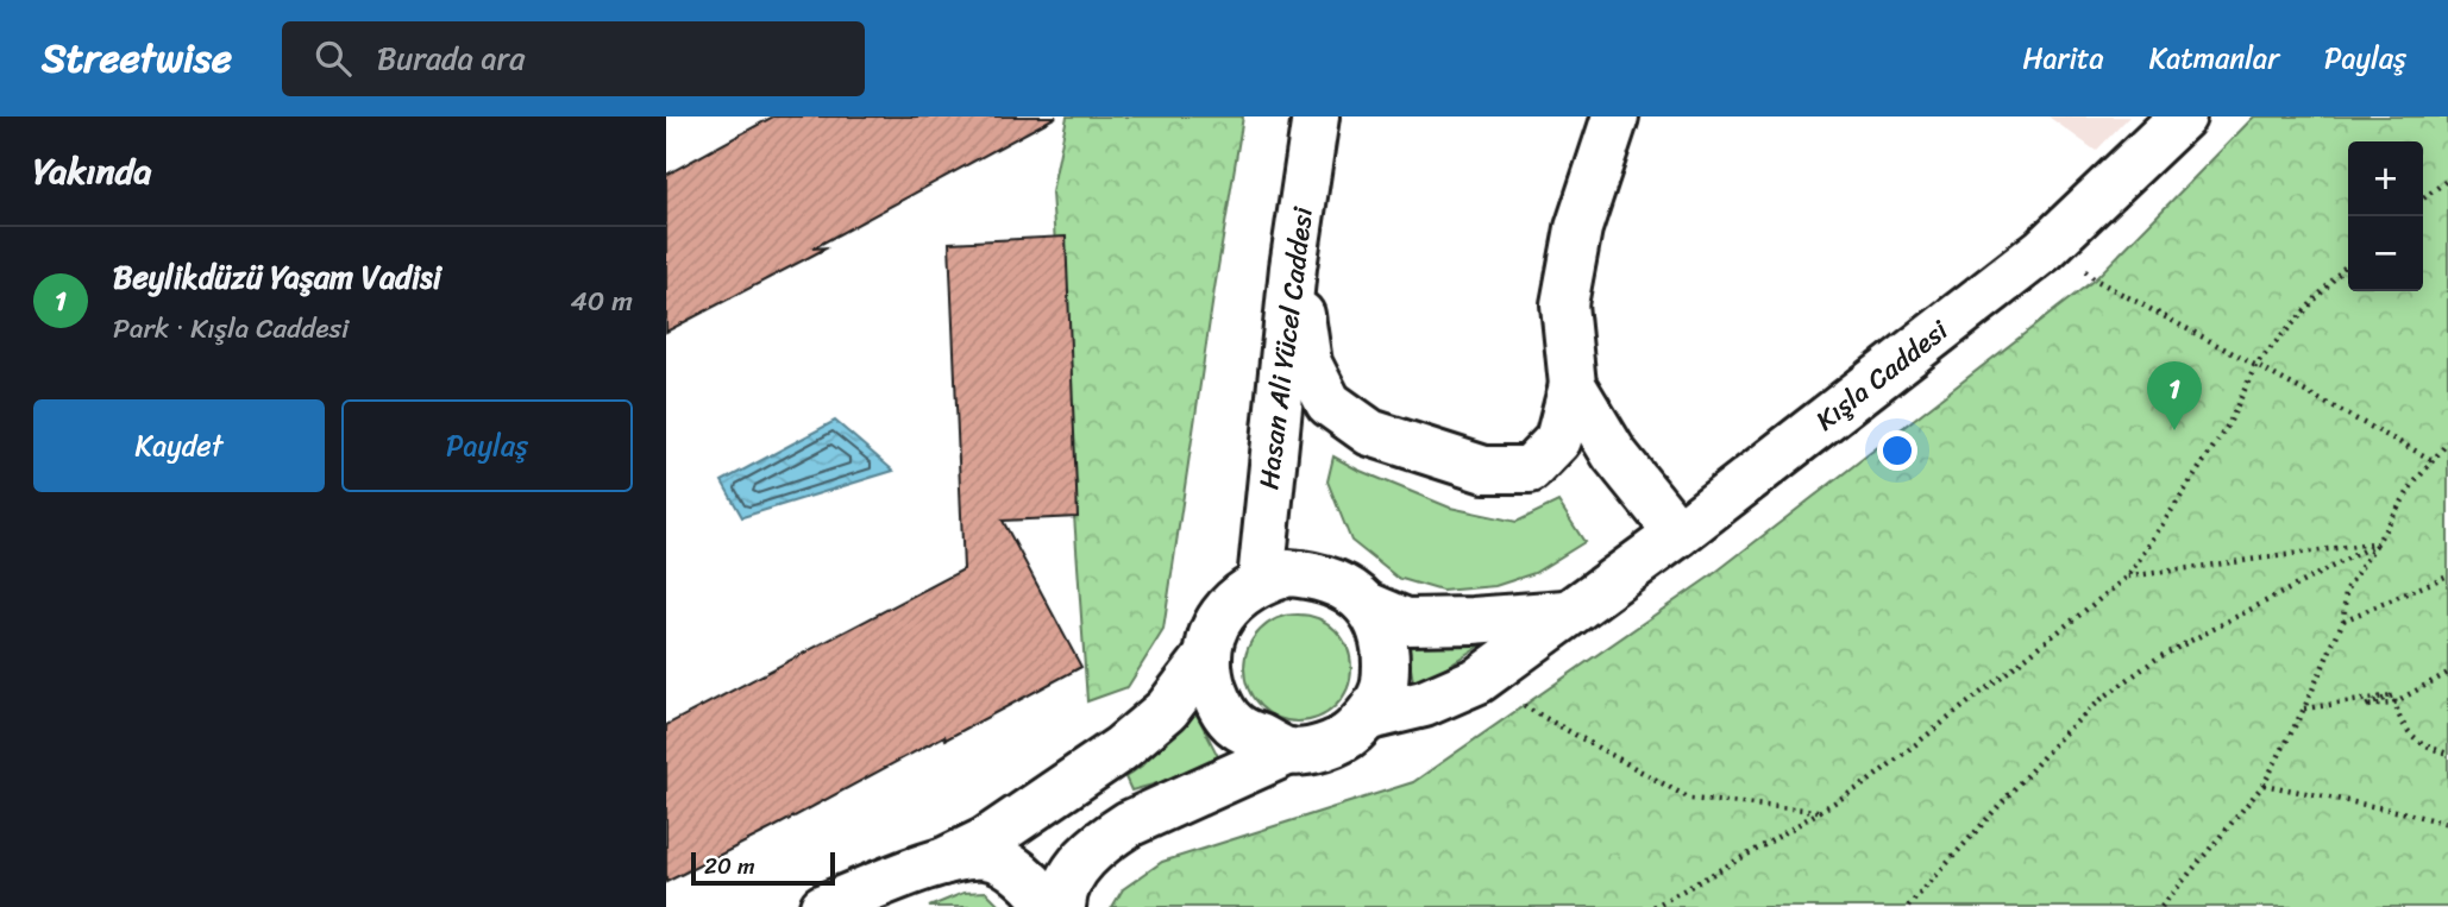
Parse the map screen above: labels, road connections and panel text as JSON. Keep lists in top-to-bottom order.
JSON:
{
  "streets": {
    "street": ["Hasan Ali Yücel Caddesi", "Kışla Caddesi"]
  },
  "crossings": [
    ["Hasan Ali Yücel Caddesi", "Kışla Caddesi"]
  ],
  "scale_bar": "20 m",
  "page": {
    "header": "Streetwise",
    "search": "Burada ara",
    "nav": ["Harita", "Katmanlar", "Paylaş"],
    "heading": "Yakında",
    "map_buttons": ["+", "−"],
    "list": [
      {
        "mark": "1",
        "name": "Beylikdüzü Yaşam Vadisi",
        "note": "Park · Kışla Caddesi",
        "value": "40 m"
      }
    ],
    "pins": "1",
    "buttons": ["Kaydet", "Paylaş"],
    "scale": "20 m"
  }
}
